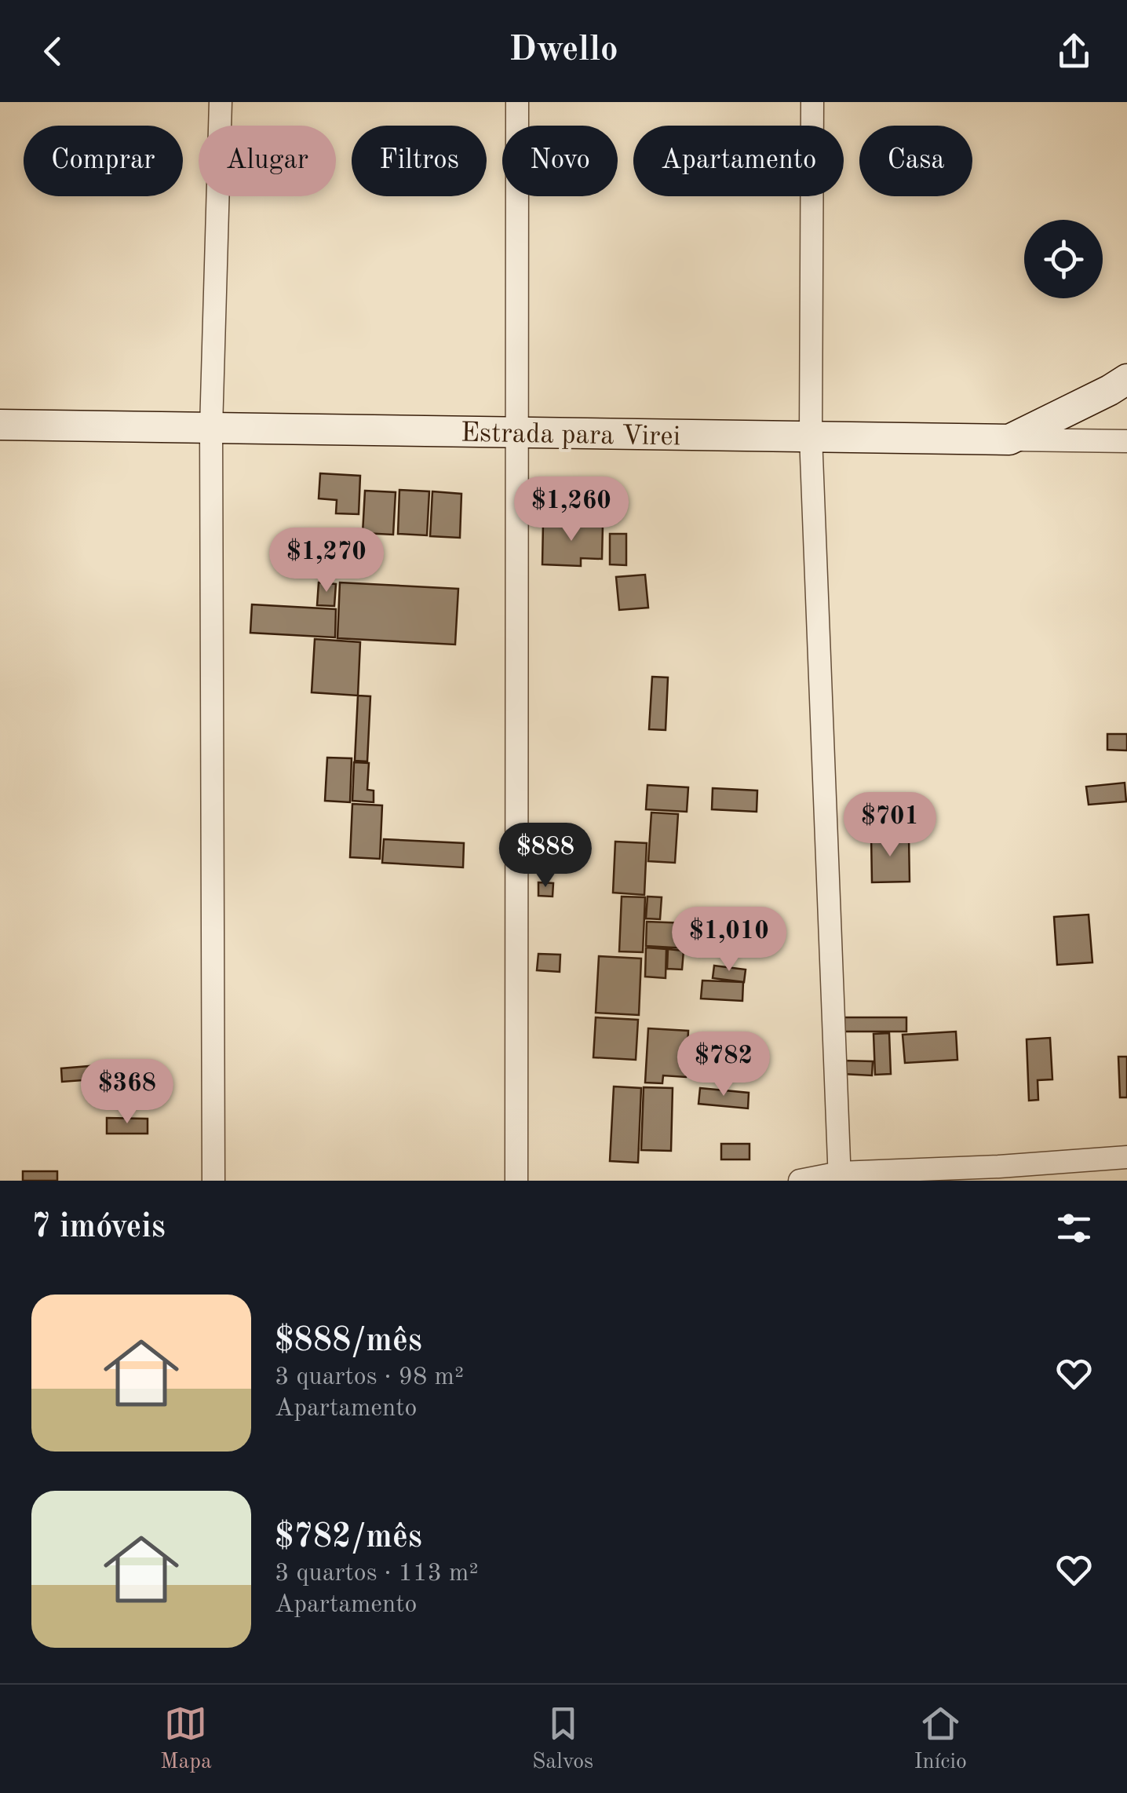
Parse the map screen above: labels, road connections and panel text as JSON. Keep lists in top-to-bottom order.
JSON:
{
  "streets": {
    "street": ["Estrada para Virei"]
  },
  "page": {
    "header": "Dwello",
    "chip": [
      "Comprar",
      "Alugar",
      "Filtros",
      "Novo",
      "Apartamento",
      "Casa"
    ],
    "price": [
      "$1,260",
      "$1,270",
      "$701",
      "$888",
      "$1,010",
      "$782",
      "$368"
    ],
    "heading": "7 imóveis",
    "list": [
      {
        "name": "$888/mês",
        "note": "3 quartos · 98 m² · Apartamento"
      },
      {
        "name": "$782/mês",
        "note": "3 quartos · 113 m² · Apartamento"
      }
    ],
    "tabs": ["Mapa", "Salvos", "Início"]
  }
}
